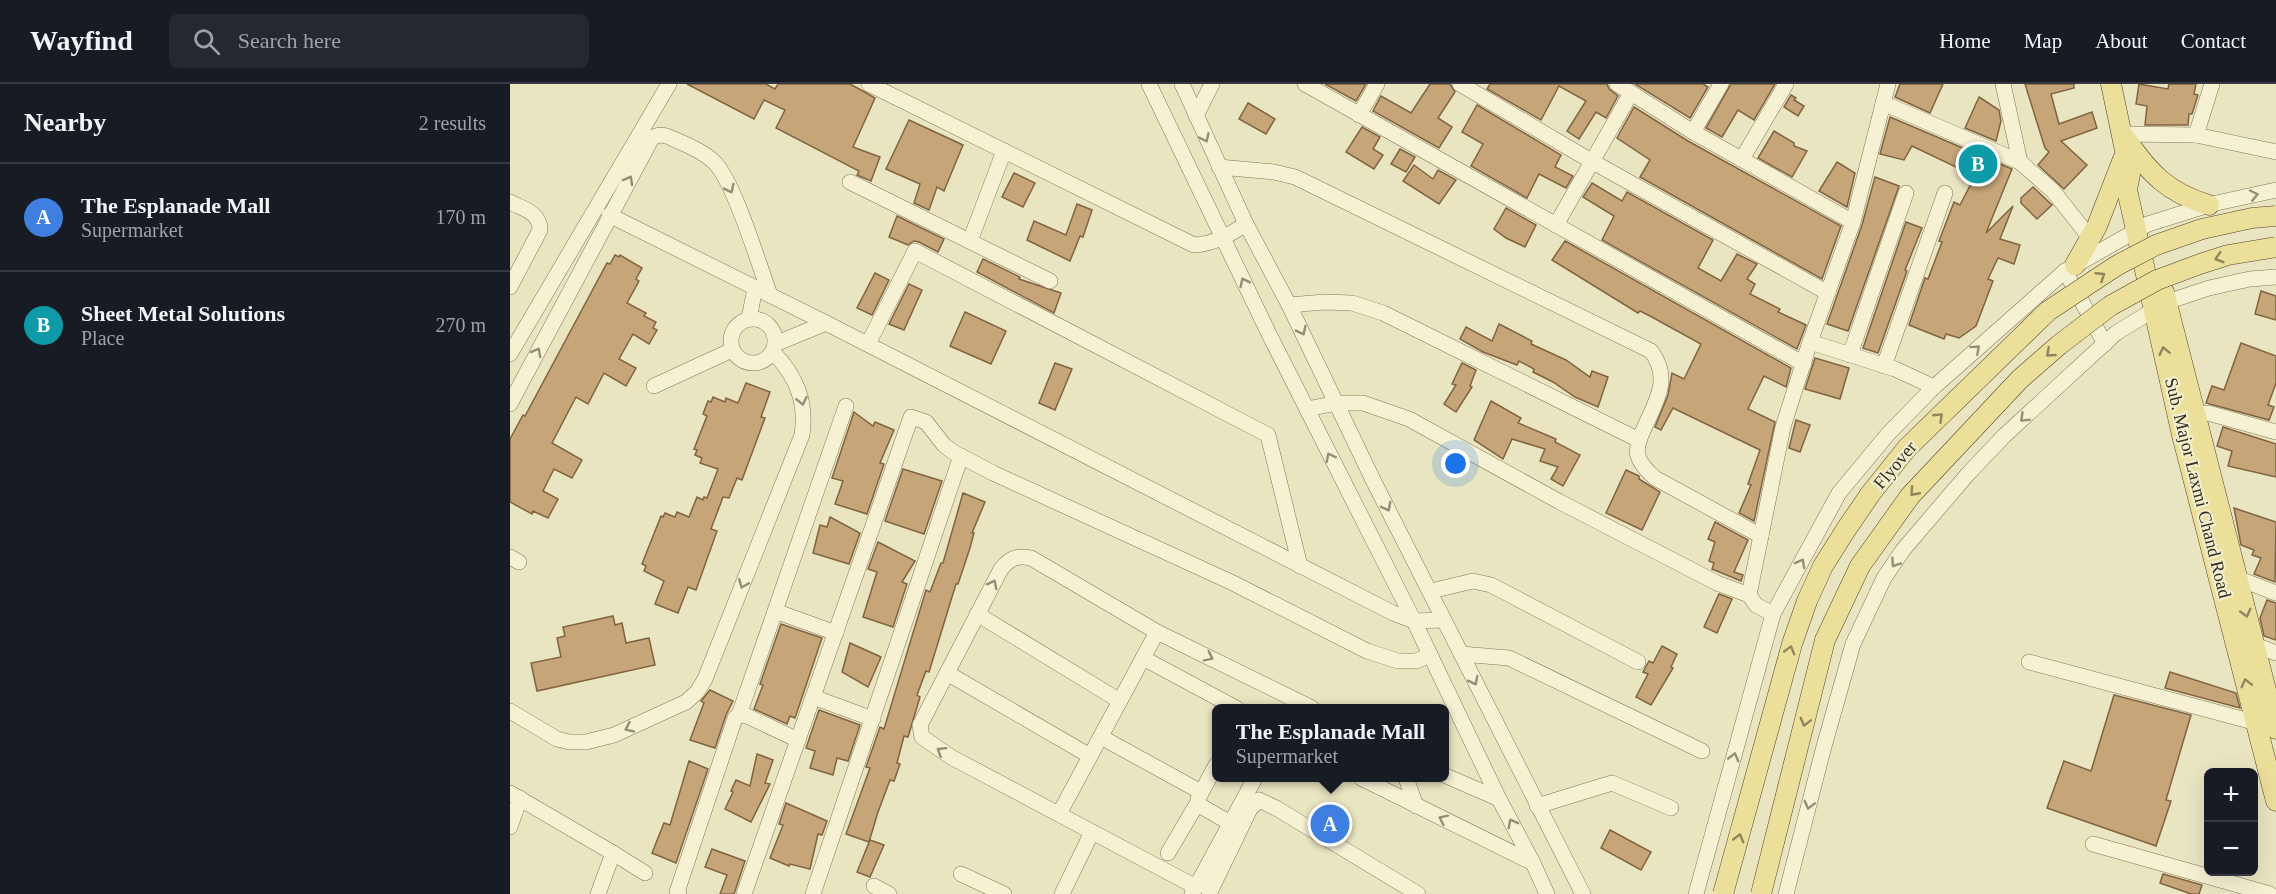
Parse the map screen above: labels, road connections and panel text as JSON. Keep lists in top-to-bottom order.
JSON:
{
  "streets": {
    "main road": ["Flyover", "Sub. Major Laxmi Chand Road"]
  },
  "page": {
    "header": "Wayfind",
    "search": "Search here",
    "nav": [
      "Home",
      "Map",
      "About",
      "Contact"
    ],
    "heading": ["Nearby", "2 results"],
    "pins": ["B", "A"],
    "list": [
      {
        "mark": "A",
        "name": "The Esplanade Mall",
        "note": "Supermarket",
        "value": "170 m"
      },
      {
        "mark": "B",
        "name": "Sheet Metal Solutions",
        "note": "Place",
        "value": "270 m"
      }
    ],
    "popup": ["The Esplanade Mall", "Supermarket"],
    "map_buttons": ["+", "−"]
  }
}
